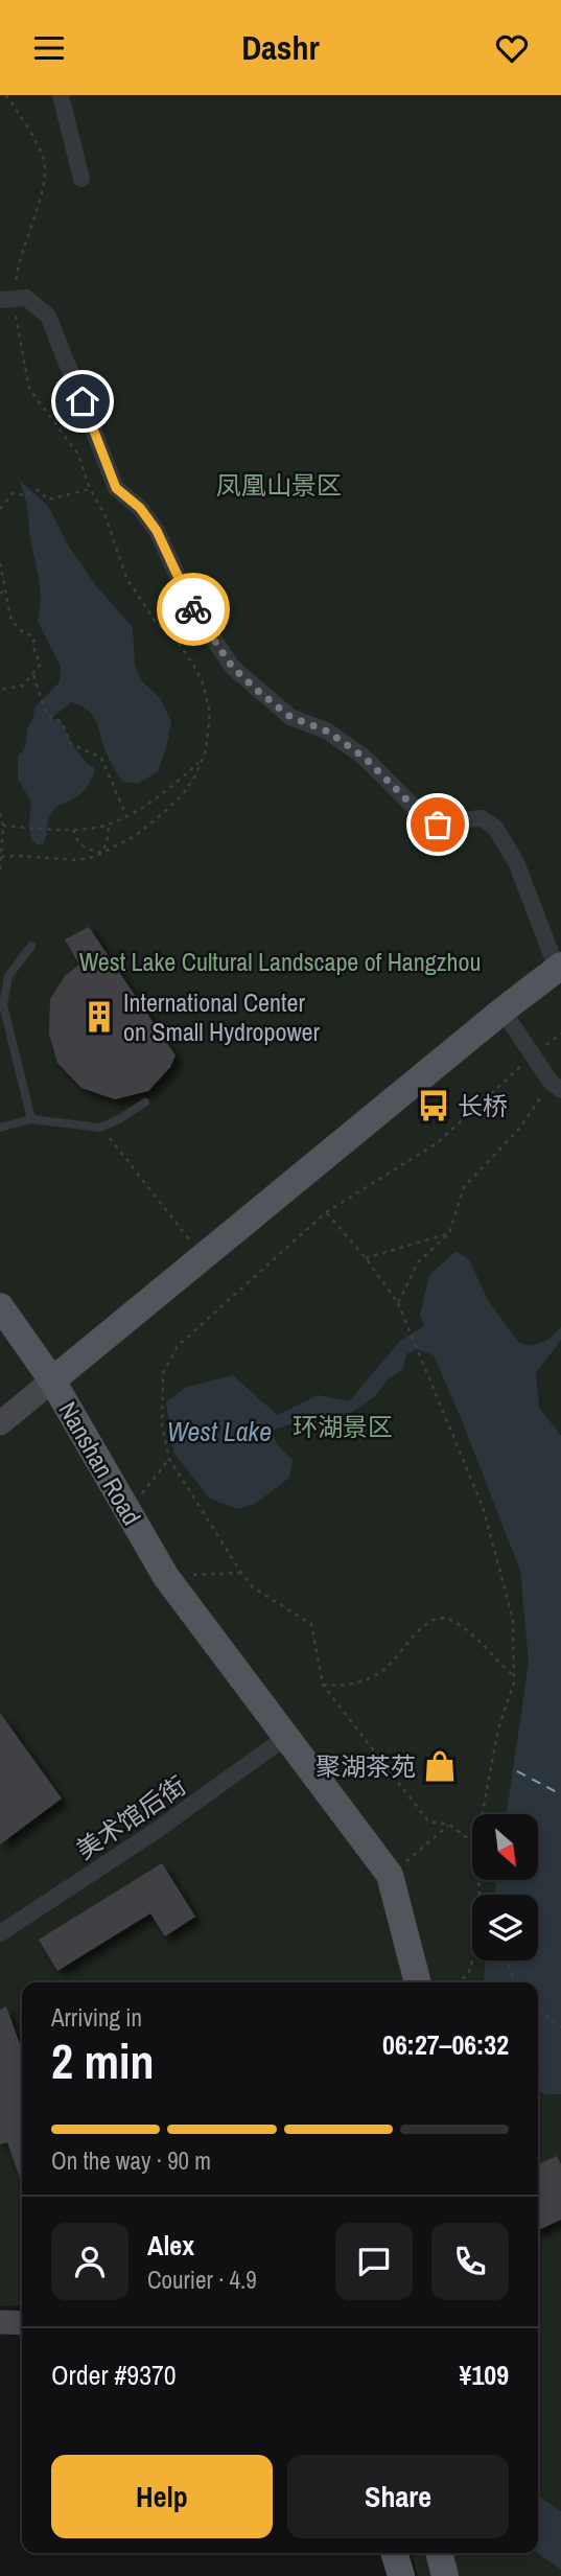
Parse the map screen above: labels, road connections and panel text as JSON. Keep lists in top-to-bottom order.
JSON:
{
  "streets": {
    "main road": ["Nanshan Road"],
    "street": ["美术馆后街"]
  },
  "crossings": [
    ["Nanshan Road", "美术馆后街"]
  ],
  "water": ["West Lake"],
  "parks": ["凤凰山景区", "West Lake Cultural Landscape of Hangzhou", "环湖景区"],
  "places": {
    "building": ["International Center on Small Hydropower"],
    "bus stop": ["长桥"],
    "shop": ["聚湖茶苑"]
  },
  "north": "bottom right",
  "page": {
    "header": "Dashr",
    "heading": ["2 min", "Arriving in", "06:27–06:32"],
    "panel": [
      "Alex",
      "Courier · 4.9",
      "Order #9370",
      "¥109"
    ],
    "bar": "On the way · 90 m",
    "buttons": ["Help", "Share"]
  }
}
